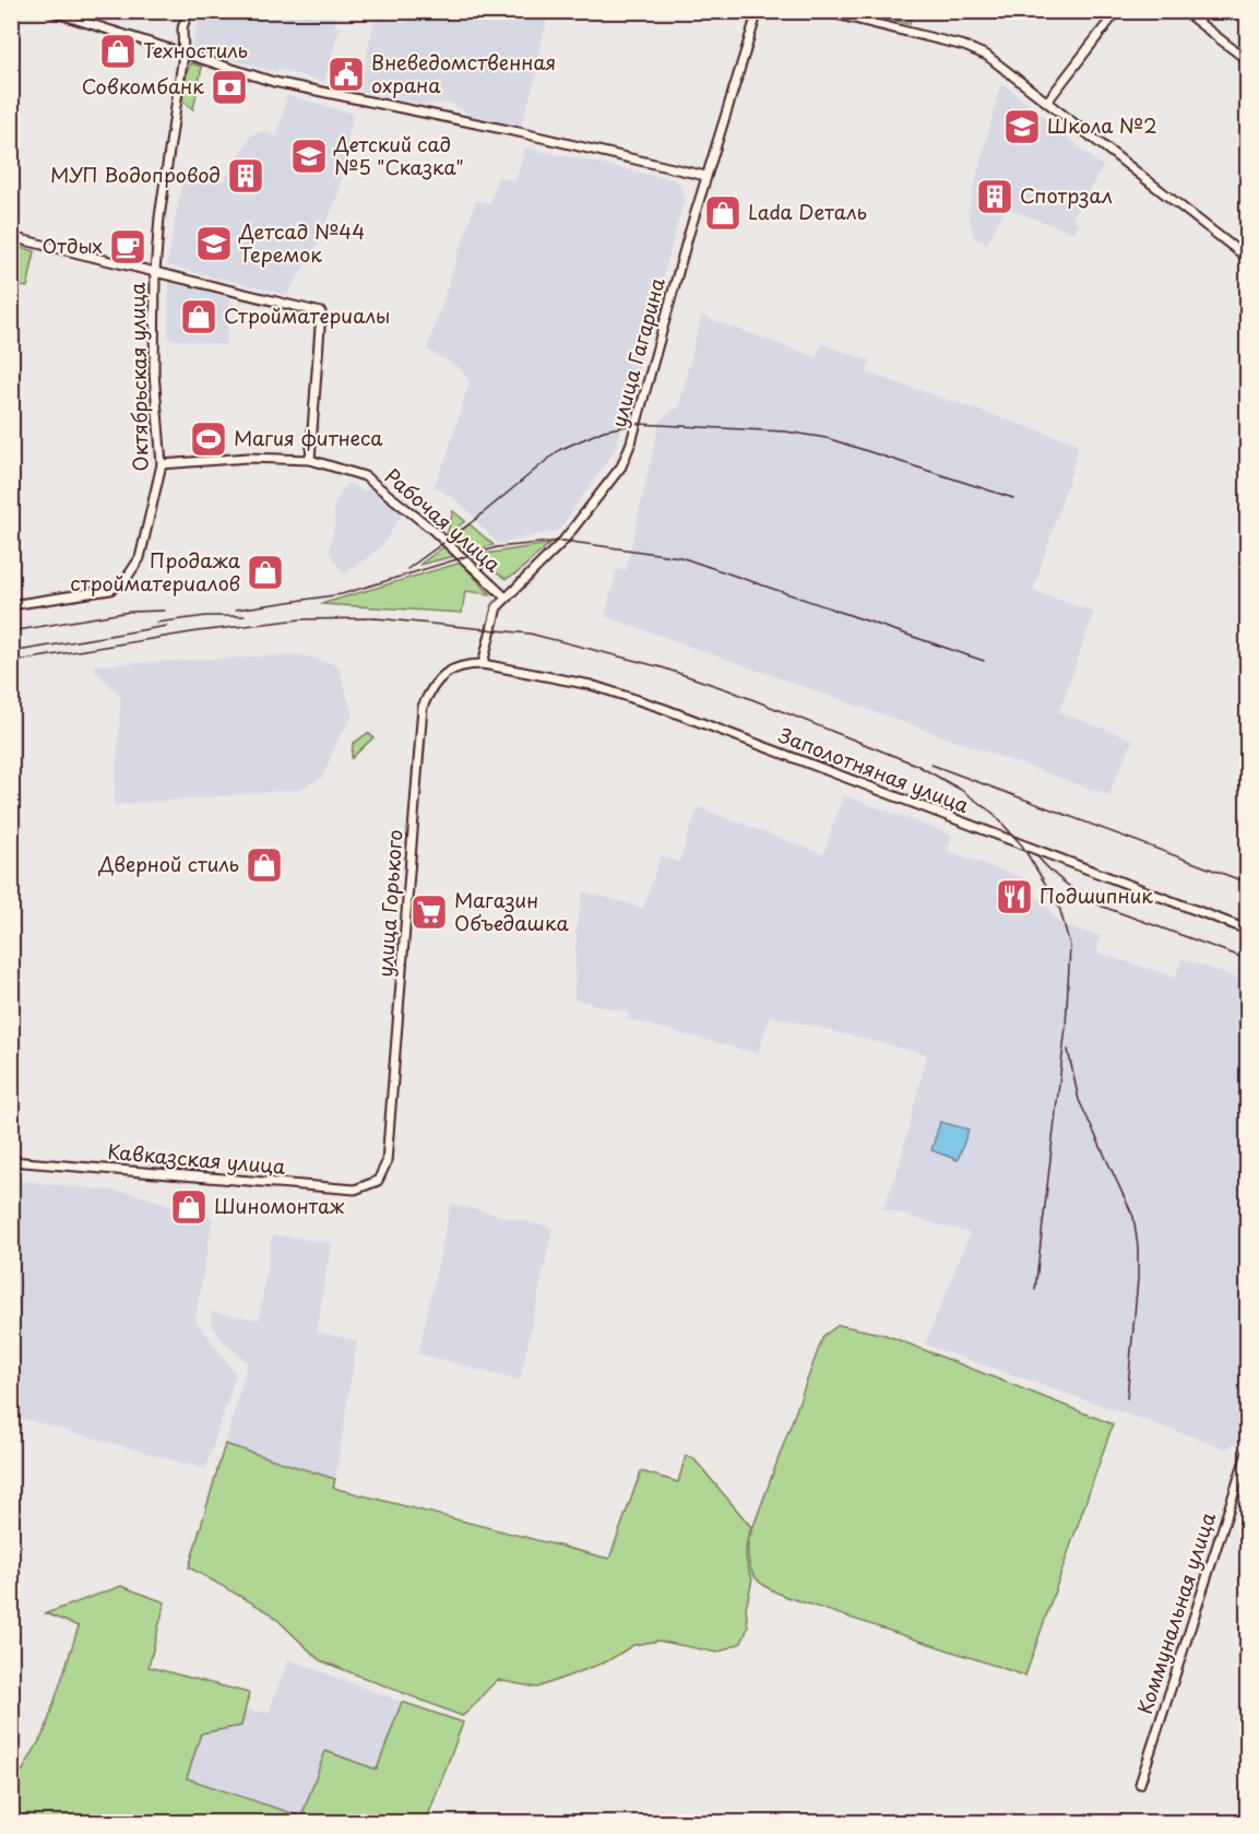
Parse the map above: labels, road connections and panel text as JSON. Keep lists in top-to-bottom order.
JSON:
{
  "streets": {
    "street": [
      "улица Гагарина",
      "Октябрьская улица",
      "Рабочая улица",
      "Заполотняная улица",
      "улица Горького",
      "Кавказская улица",
      "Коммунальная улица"
    ]
  },
  "crossings": [
    ["улица Гагарина", "Рабочая улица"],
    ["улица Гагарина", "Заполотняная улица"],
    ["улица Гагарина", "улица Горького"],
    ["Октябрьская улица", "Рабочая улица"],
    ["Заполотняная улица", "улица Горького"],
    ["улица Горького", "Кавказская улица"]
  ],
  "places": {
    "shop": [
      "Техностиль",
      "Lada Dеталь",
      "Стройматериалы",
      "Продажа стройматериалов",
      "Дверной стиль",
      "Шиномонтаж"
    ],
    "public building": ["Вневедомственная охрана"],
    "bank": ["Совкомбанк"],
    "school or university": ["Школа №2", "Детский сад №5 \"Сказка\"", "Детсад №44 Теремок"],
    "building": ["МУП Водопровод", "Спотрзал"],
    "cafe": ["Отдых"],
    "sports": ["Магия фитнеса"],
    "restaurant": ["Подшипник"],
    "supermarket": ["Магазин Объедашка"]
  }
}
